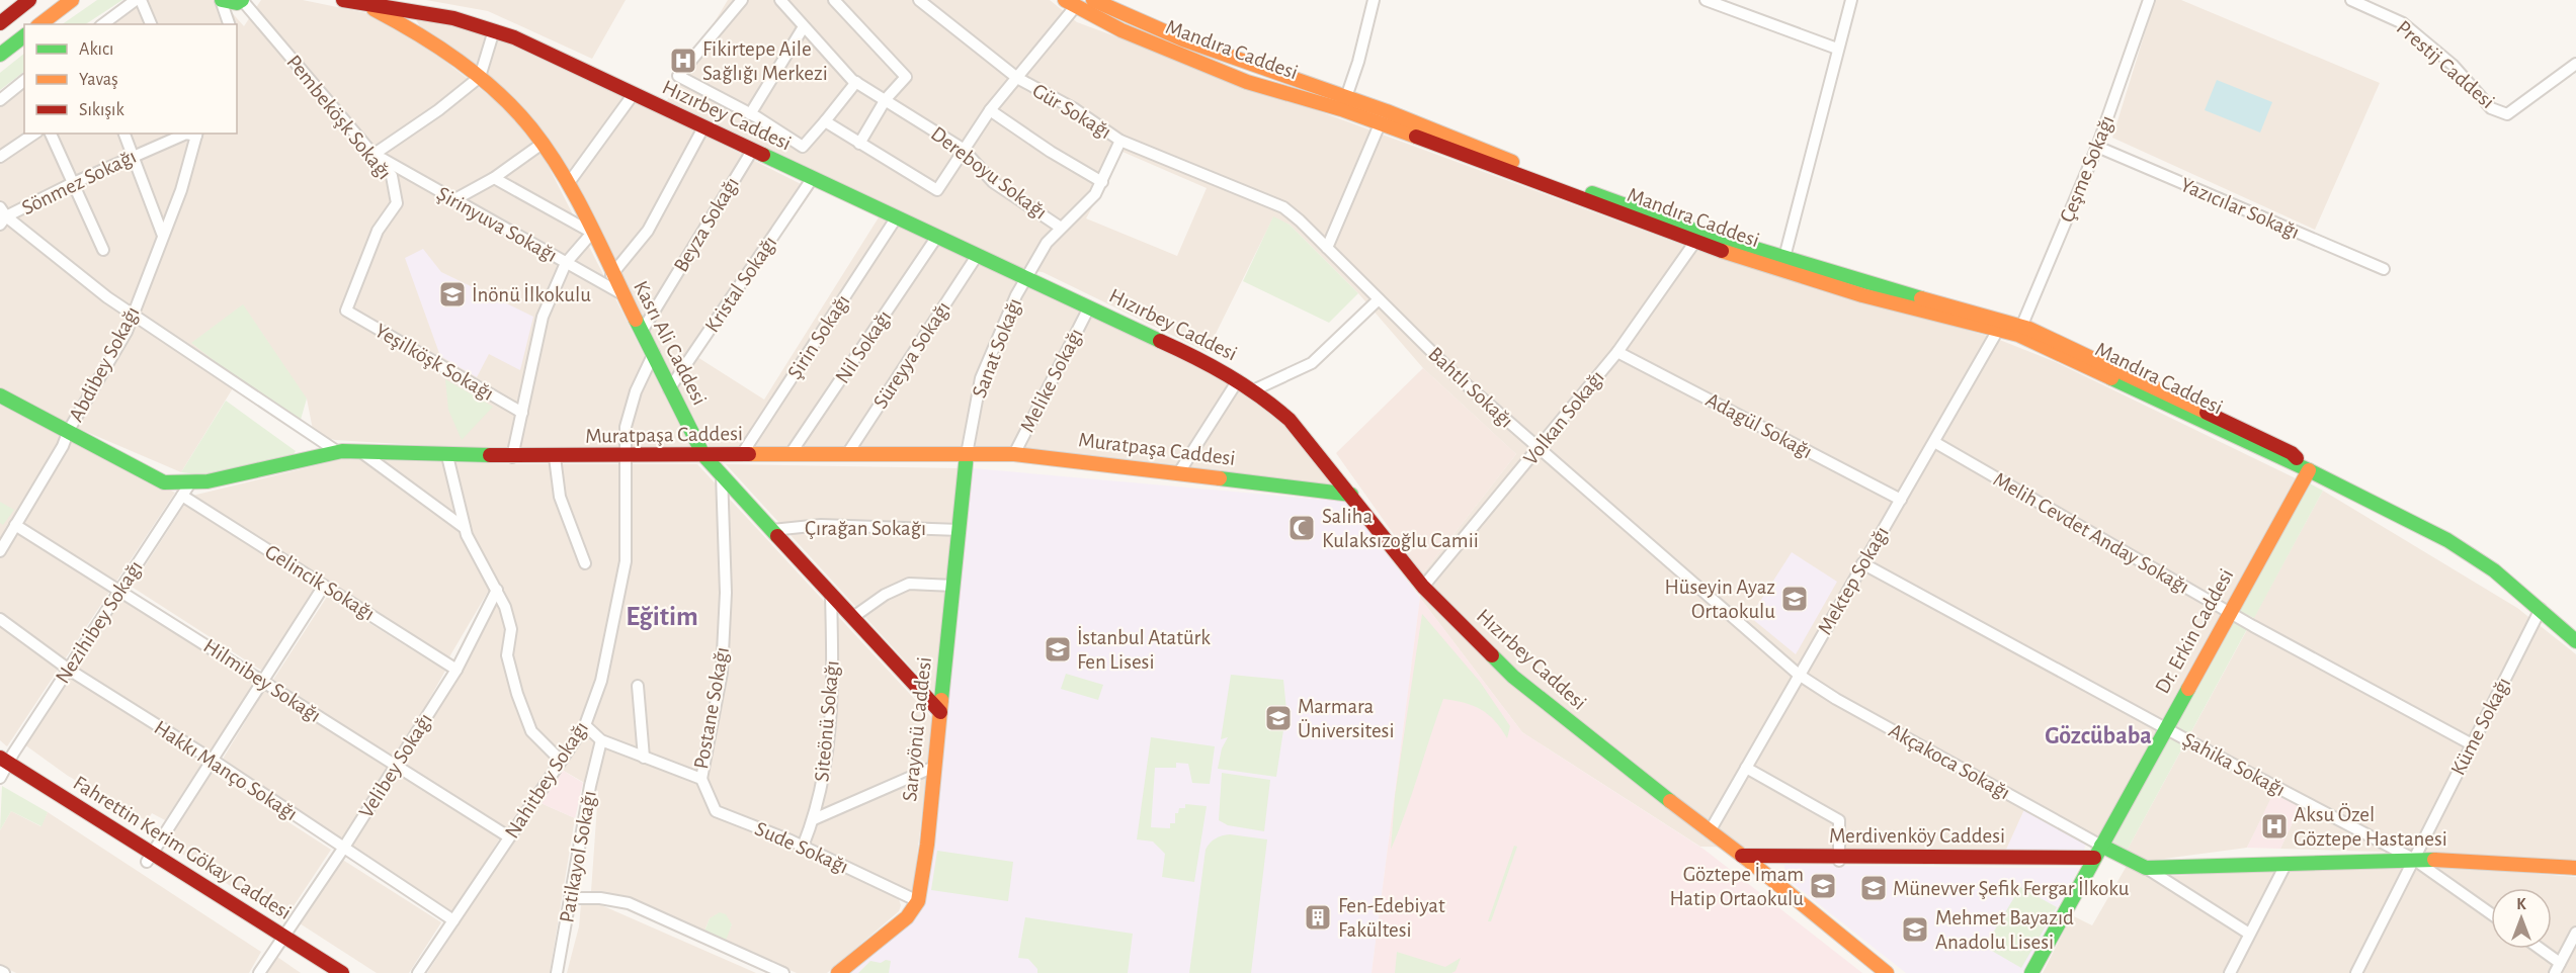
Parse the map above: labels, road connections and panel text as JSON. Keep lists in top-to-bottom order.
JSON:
{
  "streets": {
    "main road": [
      "Mandıra Caddesi",
      "Hızırbey Caddesi",
      "Kasrı Ali Caddesi",
      "Muratpaşa Caddesi",
      "Dr. Erkin Caddesi",
      "Sarayönü Caddesi",
      "Fahrettin Kerim Gökay Caddesi"
    ],
    "street": [
      "Prestij Caddesi",
      "Gür Sokağı",
      "Pembeköşk Sokağı",
      "Çeşme Sokağı",
      "Dereboyu Sokağı",
      "Sönmez Sokağı",
      "Yazıcılar Sokağı",
      "Şirinyuva Sokağı",
      "Beyza Sokağı",
      "Kristal Sokağı",
      "Şirin Sokağı",
      "Nil Sokağı",
      "Sanat Sokağı",
      "Süreyya Sokağı",
      "Yeşilköşk Sokağı",
      "Abdibey Sokağı",
      "Melike Sokağı",
      "Bahtlı Sokağı",
      "Volkan Sokağı",
      "Adagül Sokağı",
      "Çırağan Sokağı",
      "Melih Cevdet Anday Sokağı",
      "Mektep Sokağı",
      "Gelincik Sokağı",
      "Nezihibey Sokağı",
      "Hilmibey Sokağı",
      "Postane Sokağı",
      "Siteönü Sokağı",
      "Küme Sokağı",
      "Akçakoca Sokağı",
      "Şahika Sokağı",
      "Velibey Sokağı",
      "Hakkı Manço Sokağı",
      "Nahitbey Sokağı",
      "Sude Sokağı",
      "Patikayol Sokağı"
    ]
  },
  "crossings": [
    ["Mandıra Caddesi", "Çeşme Sokağı"],
    ["Mandıra Caddesi", "Volkan Sokağı"],
    ["Mandıra Caddesi", "Mektep Sokağı"],
    ["Mandıra Caddesi", "Dr. Erkin Caddesi"],
    ["Mandıra Caddesi", "Küme Sokağı"],
    ["Gür Sokağı", "Hızırbey Caddesi"],
    ["Gür Sokağı", "Dereboyu Sokağı"],
    ["Gür Sokağı", "Sanat Sokağı"],
    ["Gür Sokağı", "Bahtlı Sokağı"],
    ["Hızırbey Caddesi", "Beyza Sokağı"],
    ["Hızırbey Caddesi", "Kristal Sokağı"],
    ["Hızırbey Caddesi", "Şirin Sokağı"],
    ["Hızırbey Caddesi", "Kasrı Ali Caddesi"],
    ["Hızırbey Caddesi", "Nil Sokağı"],
    ["Hızırbey Caddesi", "Sanat Sokağı"],
    ["Hızırbey Caddesi", "Süreyya Sokağı"],
    ["Hızırbey Caddesi", "Melike Sokağı"],
    ["Hızırbey Caddesi", "Volkan Sokağı"],
    ["Hızırbey Caddesi", "Muratpaşa Caddesi"],
    ["Hızırbey Caddesi", "Mektep Sokağı"],
    ["Pembeköşk Sokağı", "Şirinyuva Sokağı"],
    ["Pembeköşk Sokağı", "Yeşilköşk Sokağı"],
    ["Çeşme Sokağı", "Yazıcılar Sokağı"],
    ["Sönmez Sokağı", "Abdibey Sokağı"],
    ["Şirinyuva Sokağı", "Kasrı Ali Caddesi"],
    ["Beyza Sokağı", "Kasrı Ali Caddesi"],
    ["Kristal Sokağı", "Kasrı Ali Caddesi"],
    ["Şirin Sokağı", "Muratpaşa Caddesi"],
    ["Kasrı Ali Caddesi", "Muratpaşa Caddesi"],
    ["Kasrı Ali Caddesi", "Çırağan Sokağı"],
    ["Kasrı Ali Caddesi", "Postane Sokağı"],
    ["Kasrı Ali Caddesi", "Siteönü Sokağı"],
    ["Kasrı Ali Caddesi", "Sarayönü Caddesi"],
    ["Kasrı Ali Caddesi", "Nahitbey Sokağı"],
    ["Nil Sokağı", "Muratpaşa Caddesi"],
    ["Sanat Sokağı", "Muratpaşa Caddesi"],
    ["Sanat Sokağı", "Sarayönü Caddesi"],
    ["Süreyya Sokağı", "Muratpaşa Caddesi"],
    ["Abdibey Sokağı", "Muratpaşa Caddesi"],
    ["Abdibey Sokağı", "Hilmibey Sokağı"],
    ["Melike Sokağı", "Muratpaşa Caddesi"],
    ["Bahtlı Sokağı", "Volkan Sokağı"],
    ["Bahtlı Sokağı", "Mektep Sokağı"],
    ["Bahtlı Sokağı", "Akçakoca Sokağı"],
    ["Volkan Sokağı", "Adagül Sokağı"],
    ["Adagül Sokağı", "Mektep Sokağı"],
    ["Muratpaşa Caddesi", "Nezihibey Sokağı"],
    ["Muratpaşa Caddesi", "Sarayönü Caddesi"],
    ["Muratpaşa Caddesi", "Nahitbey Sokağı"],
    ["Çırağan Sokağı", "Sarayönü Caddesi"],
    ["Melih Cevdet Anday Sokağı", "Mektep Sokağı"],
    ["Melih Cevdet Anday Sokağı", "Dr. Erkin Caddesi"],
    ["Melih Cevdet Anday Sokağı", "Küme Sokağı"],
    ["Mektep Sokağı", "Akçakoca Sokağı"],
    ["Mektep Sokağı", "Şahika Sokağı"],
    ["Gelincik Sokağı", "Nezihibey Sokağı"],
    ["Gelincik Sokağı", "Velibey Sokağı"],
    ["Nezihibey Sokağı", "Hilmibey Sokağı"],
    ["Nezihibey Sokağı", "Hakkı Manço Sokağı"],
    ["Nezihibey Sokağı", "Fahrettin Kerim Gökay Caddesi"],
    ["Dr. Erkin Caddesi", "Akçakoca Sokağı"],
    ["Dr. Erkin Caddesi", "Şahika Sokağı"],
    ["Hilmibey Sokağı", "Velibey Sokağı"],
    ["Hilmibey Sokağı", "Nahitbey Sokağı"],
    ["Postane Sokağı", "Nahitbey Sokağı"],
    ["Postane Sokağı", "Sude Sokağı"],
    ["Postane Sokağı", "Patikayol Sokağı"],
    ["Siteönü Sokağı", "Sude Sokağı"],
    ["Küme Sokağı", "Şahika Sokağı"],
    ["Sarayönü Caddesi", "Sude Sokağı"],
    ["Velibey Sokağı", "Hakkı Manço Sokağı"],
    ["Velibey Sokağı", "Fahrettin Kerim Gökay Caddesi"],
    ["Hakkı Manço Sokağı", "Nahitbey Sokağı"]
  ],
  "districts": ["Eğitim", "Gözcübaba"],
  "places": {
    "hospital": ["Fikirtepe Aile Sağlığı Merkezi", "Aksu Özel Göztepe Hastanesi"],
    "school or university": [
      "İnönü İlkokulu",
      "Hüseyin Ayaz Ortaokulu",
      "İstanbul Atatürk Fen Lisesi",
      "Marmara Üniversitesi",
      "Göztepe İmam Hatip Ortaokulu",
      "Münevver Şefik Fergar İlkoku",
      "Mehmet Bayazıd Anadolu Lisesi"
    ],
    "mosque": ["Saliha Kulaksızoğlu Camii"],
    "building": ["Fen-Edebiyat Fakültesi"]
  },
  "legend": ["Akıcı", "Yavaş", "Sıkışık"],
  "north": "top"
}
